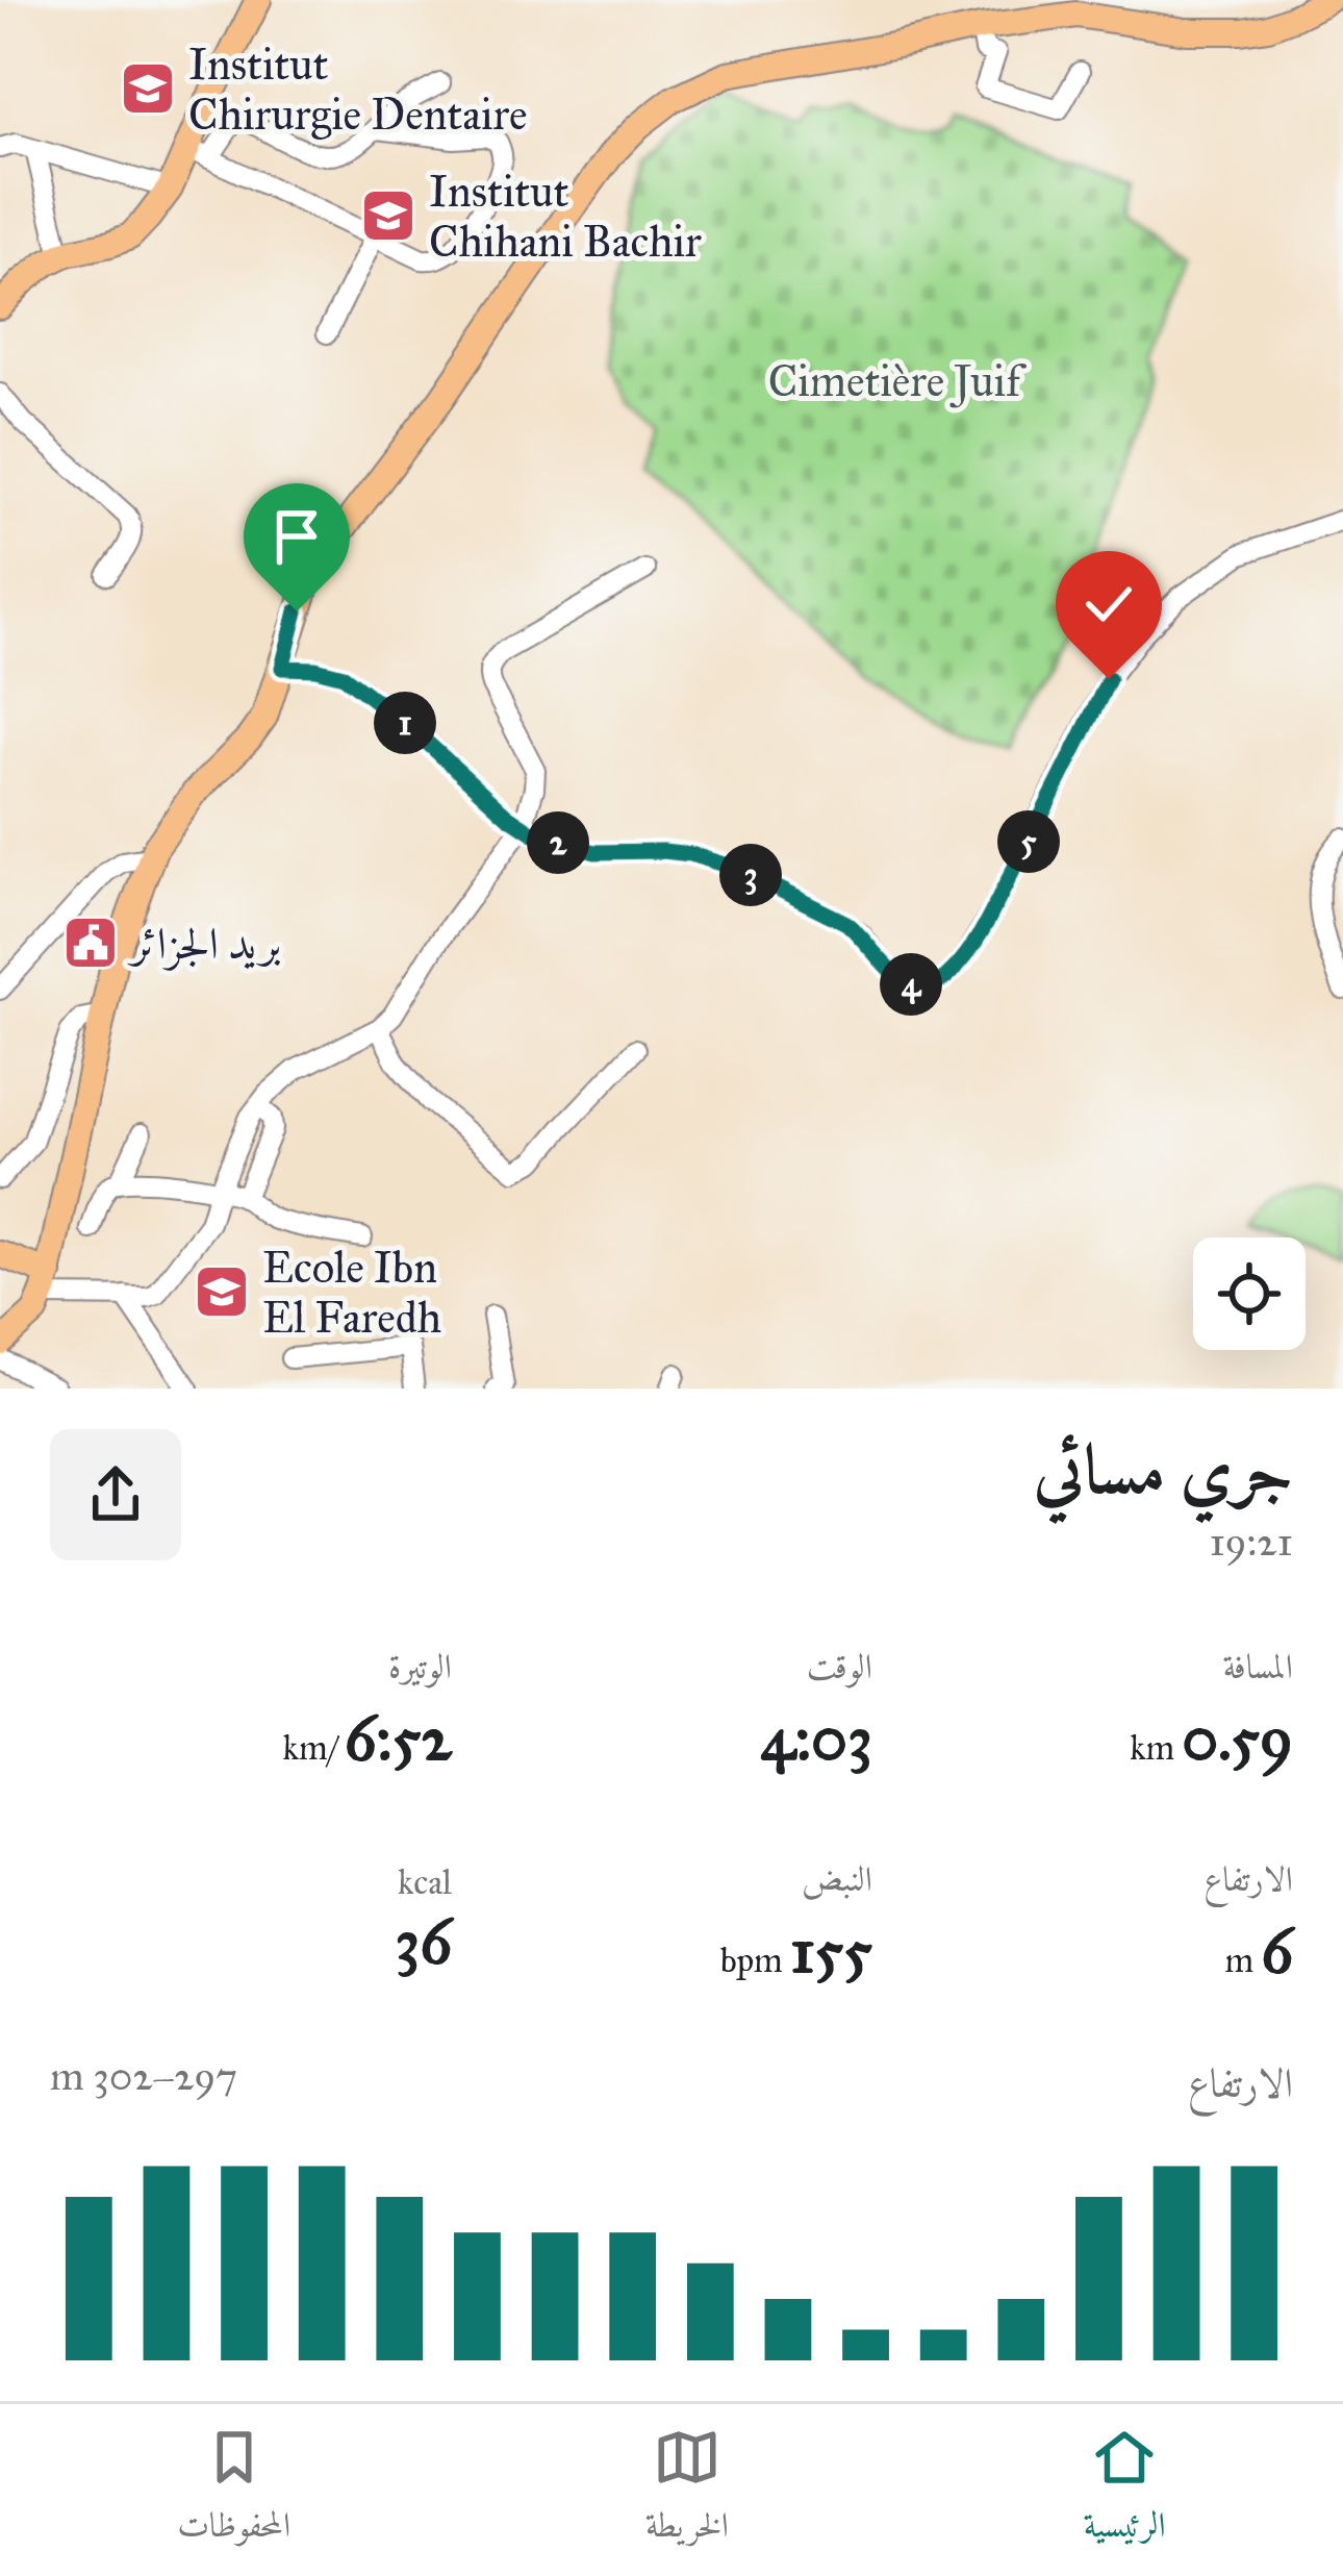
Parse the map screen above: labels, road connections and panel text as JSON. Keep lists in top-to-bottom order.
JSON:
{
  "parks": ["Cimetière Juif"],
  "places": {
    "school or university": ["Institut Chirurgie Dentaire", "Institut Chihani Bachir", "Ecole Ibn El Faredh"],
    "public building": ["بريد الجزائر"]
  },
  "page": {
    "pins": [
      "1",
      "5",
      "2",
      "3",
      "4"
    ],
    "heading": ["جري مسائي", "19:21"],
    "stats": [
      ["المسافة", "0.59 km"],
      ["الوقت", "4:03"],
      ["الوتيرة", "6:52 /km"],
      ["الارتفاع", "6 m"],
      ["النبض", "155 bpm"],
      ["kcal", "36"]
    ],
    "chart": ["الارتفاع", "297–302 m"],
    "tabs": ["الرئيسية", "الخريطة", "المحفوظات"]
  }
}
